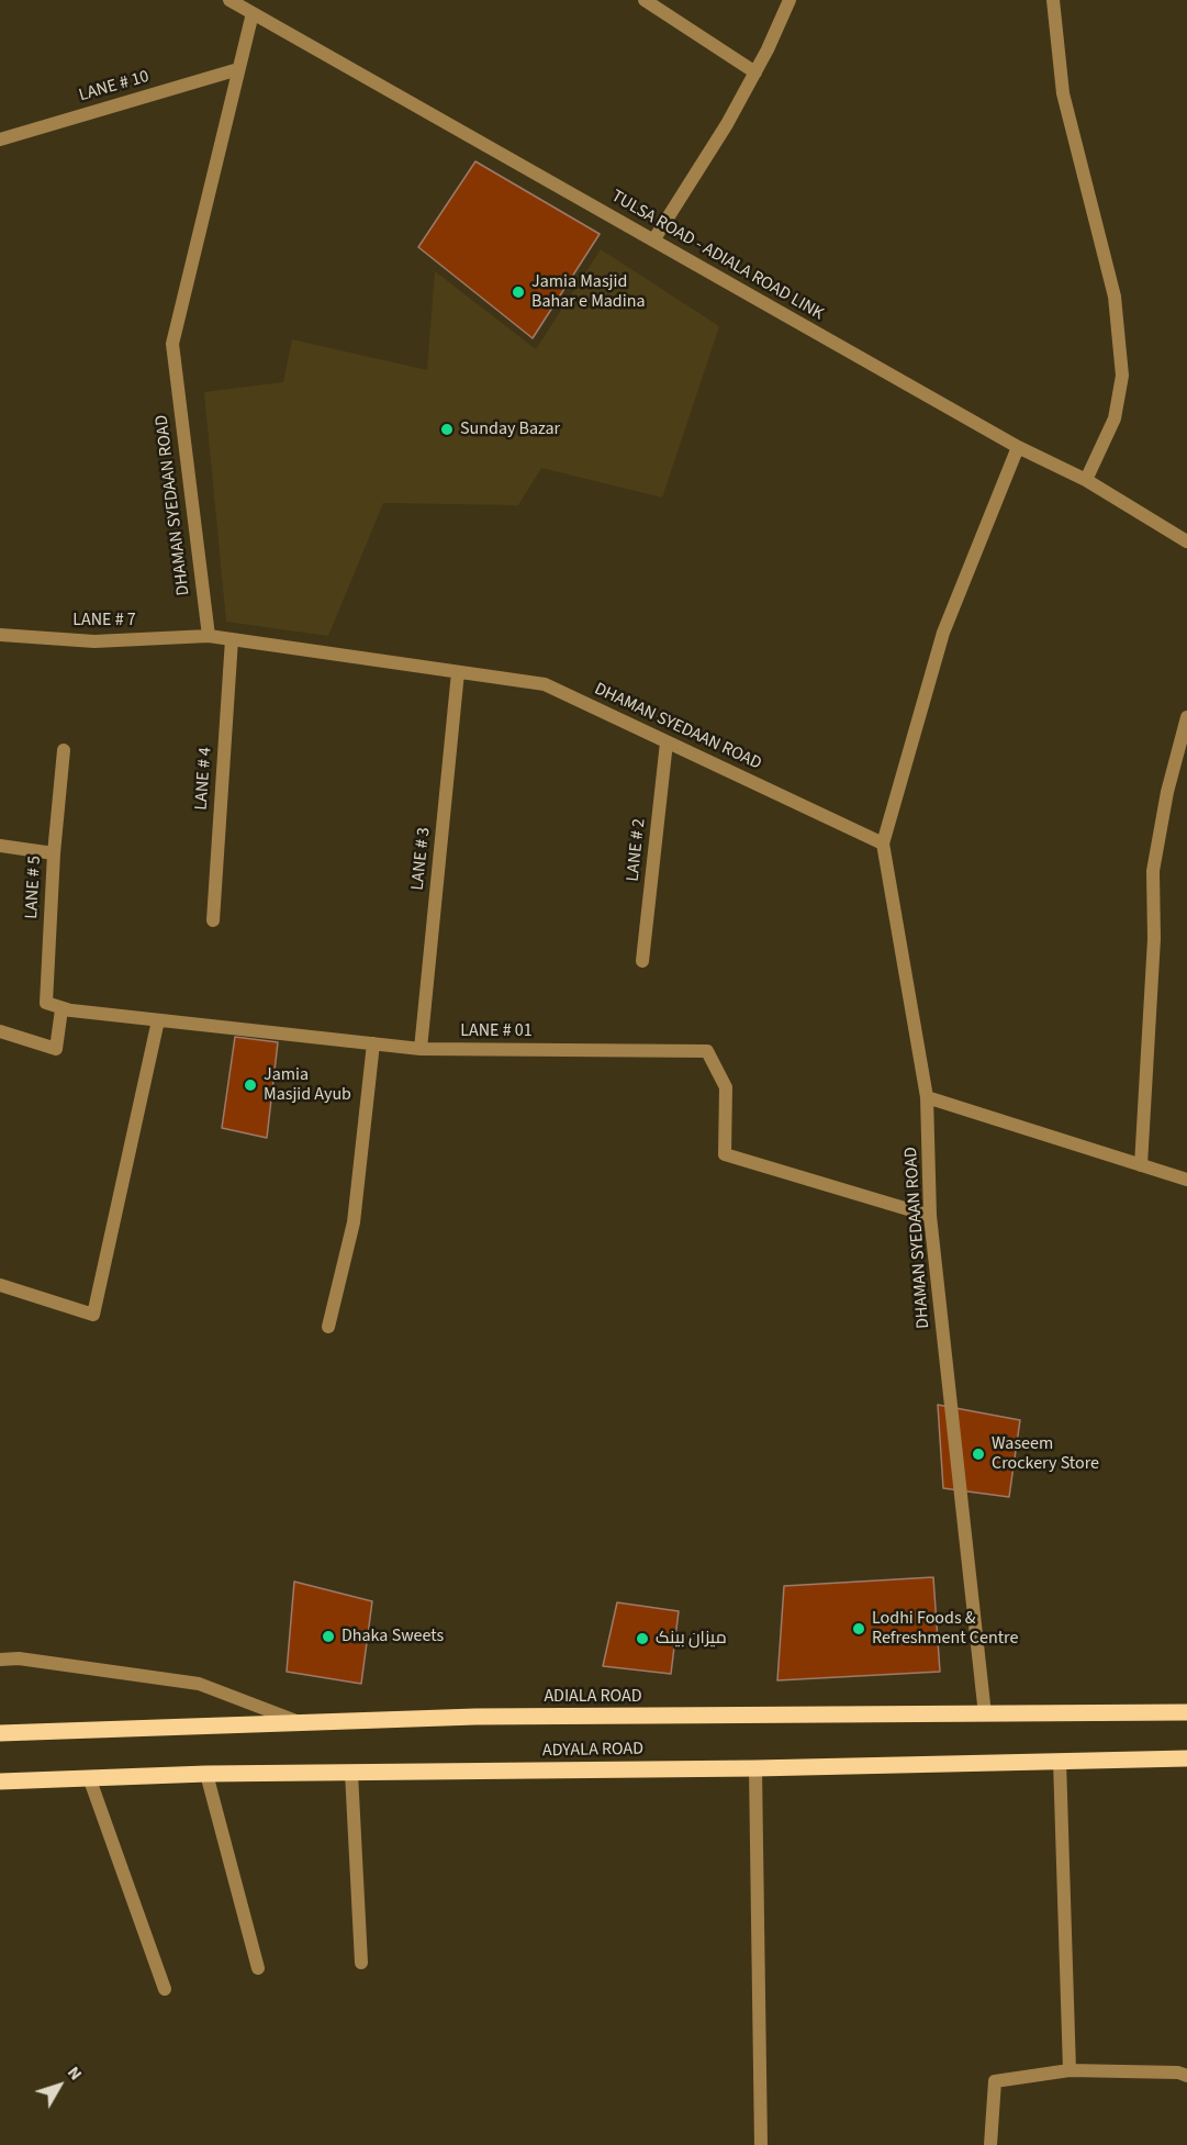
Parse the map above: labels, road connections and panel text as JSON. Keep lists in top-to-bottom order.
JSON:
{
  "streets": {
    "main road": ["ADIALA ROAD", "ADYALA ROAD"],
    "street": [
      "LANE # 10",
      "TULSA ROAD - ADIALA ROAD LINK",
      "DHAMAN SYEDAAN ROAD",
      "LANE # 7",
      "LANE # 4",
      "LANE # 2",
      "LANE # 3",
      "LANE # 5",
      "LANE # 01"
    ]
  },
  "crossings": [
    ["LANE # 10", "DHAMAN SYEDAAN ROAD"],
    ["TULSA ROAD - ADIALA ROAD LINK", "DHAMAN SYEDAAN ROAD"],
    ["DHAMAN SYEDAAN ROAD", "LANE # 7"],
    ["DHAMAN SYEDAAN ROAD", "LANE # 4"],
    ["DHAMAN SYEDAAN ROAD", "LANE # 2"],
    ["DHAMAN SYEDAAN ROAD", "LANE # 3"],
    ["DHAMAN SYEDAAN ROAD", "LANE # 01"],
    ["DHAMAN SYEDAAN ROAD", "ADIALA ROAD"],
    ["LANE # 3", "LANE # 01"],
    ["LANE # 5", "LANE # 01"]
  ],
  "places": [
    "Jamia Masjid Bahar e Madina",
    "Sunday Bazar",
    "Jamia Masjid Ayub",
    "Waseem Crockery Store",
    "Lodhi Foods & Refreshment Centre",
    "Dhaka Sweets",
    "میزان بینک"
  ],
  "north": "top right"
}
